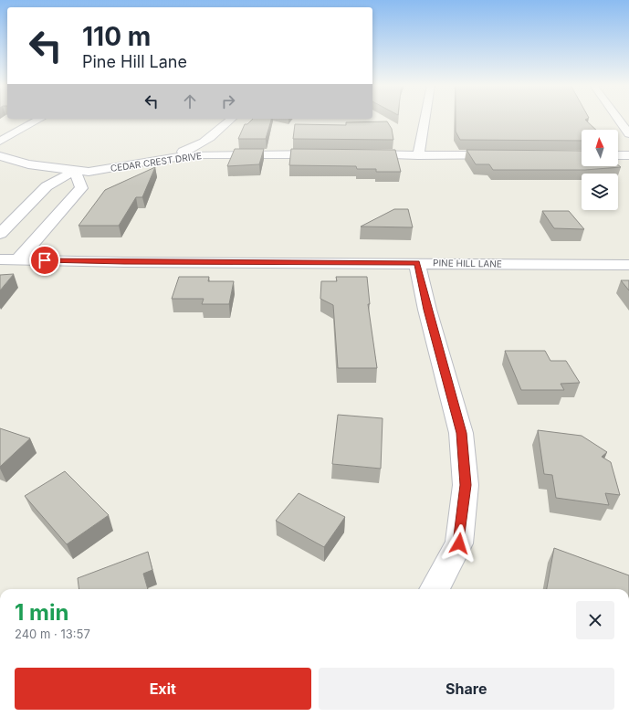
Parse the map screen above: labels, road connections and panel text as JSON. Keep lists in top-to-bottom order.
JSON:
{
  "streets": {
    "street": ["CEDAR CREST DRIVE", "PINE HILL LANE"]
  },
  "north": "top",
  "page": {
    "turn": ["110 m", "Pine Hill Lane"],
    "heading": ["1 min", "240 m · 13:57"],
    "buttons": ["Exit", "Share"]
  }
}
